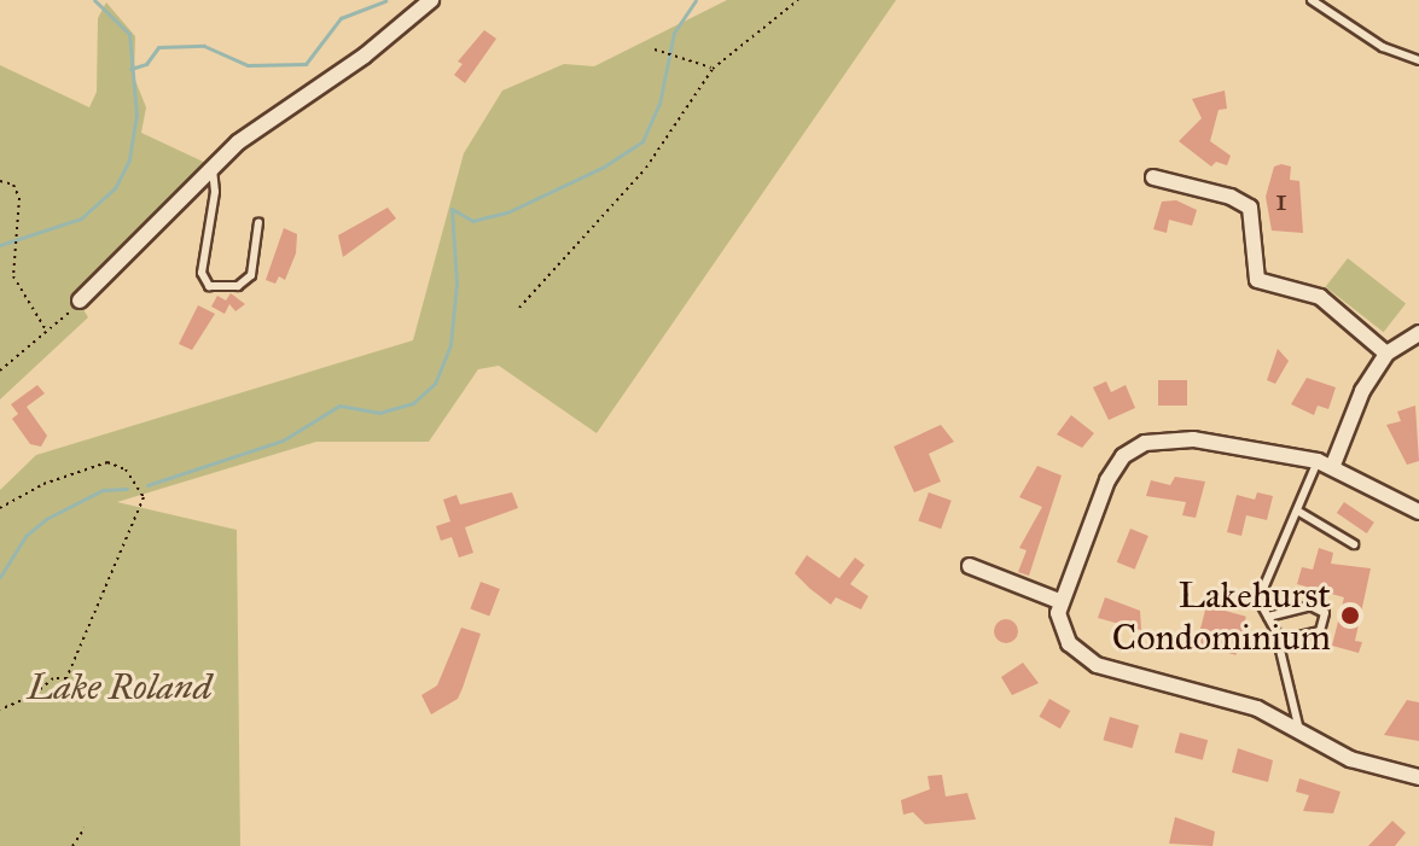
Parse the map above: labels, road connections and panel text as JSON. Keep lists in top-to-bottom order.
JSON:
{
  "parks": ["Lake Roland"],
  "places": ["Lakehurst Condominium"],
  "house_numbers": ["1"]
}
